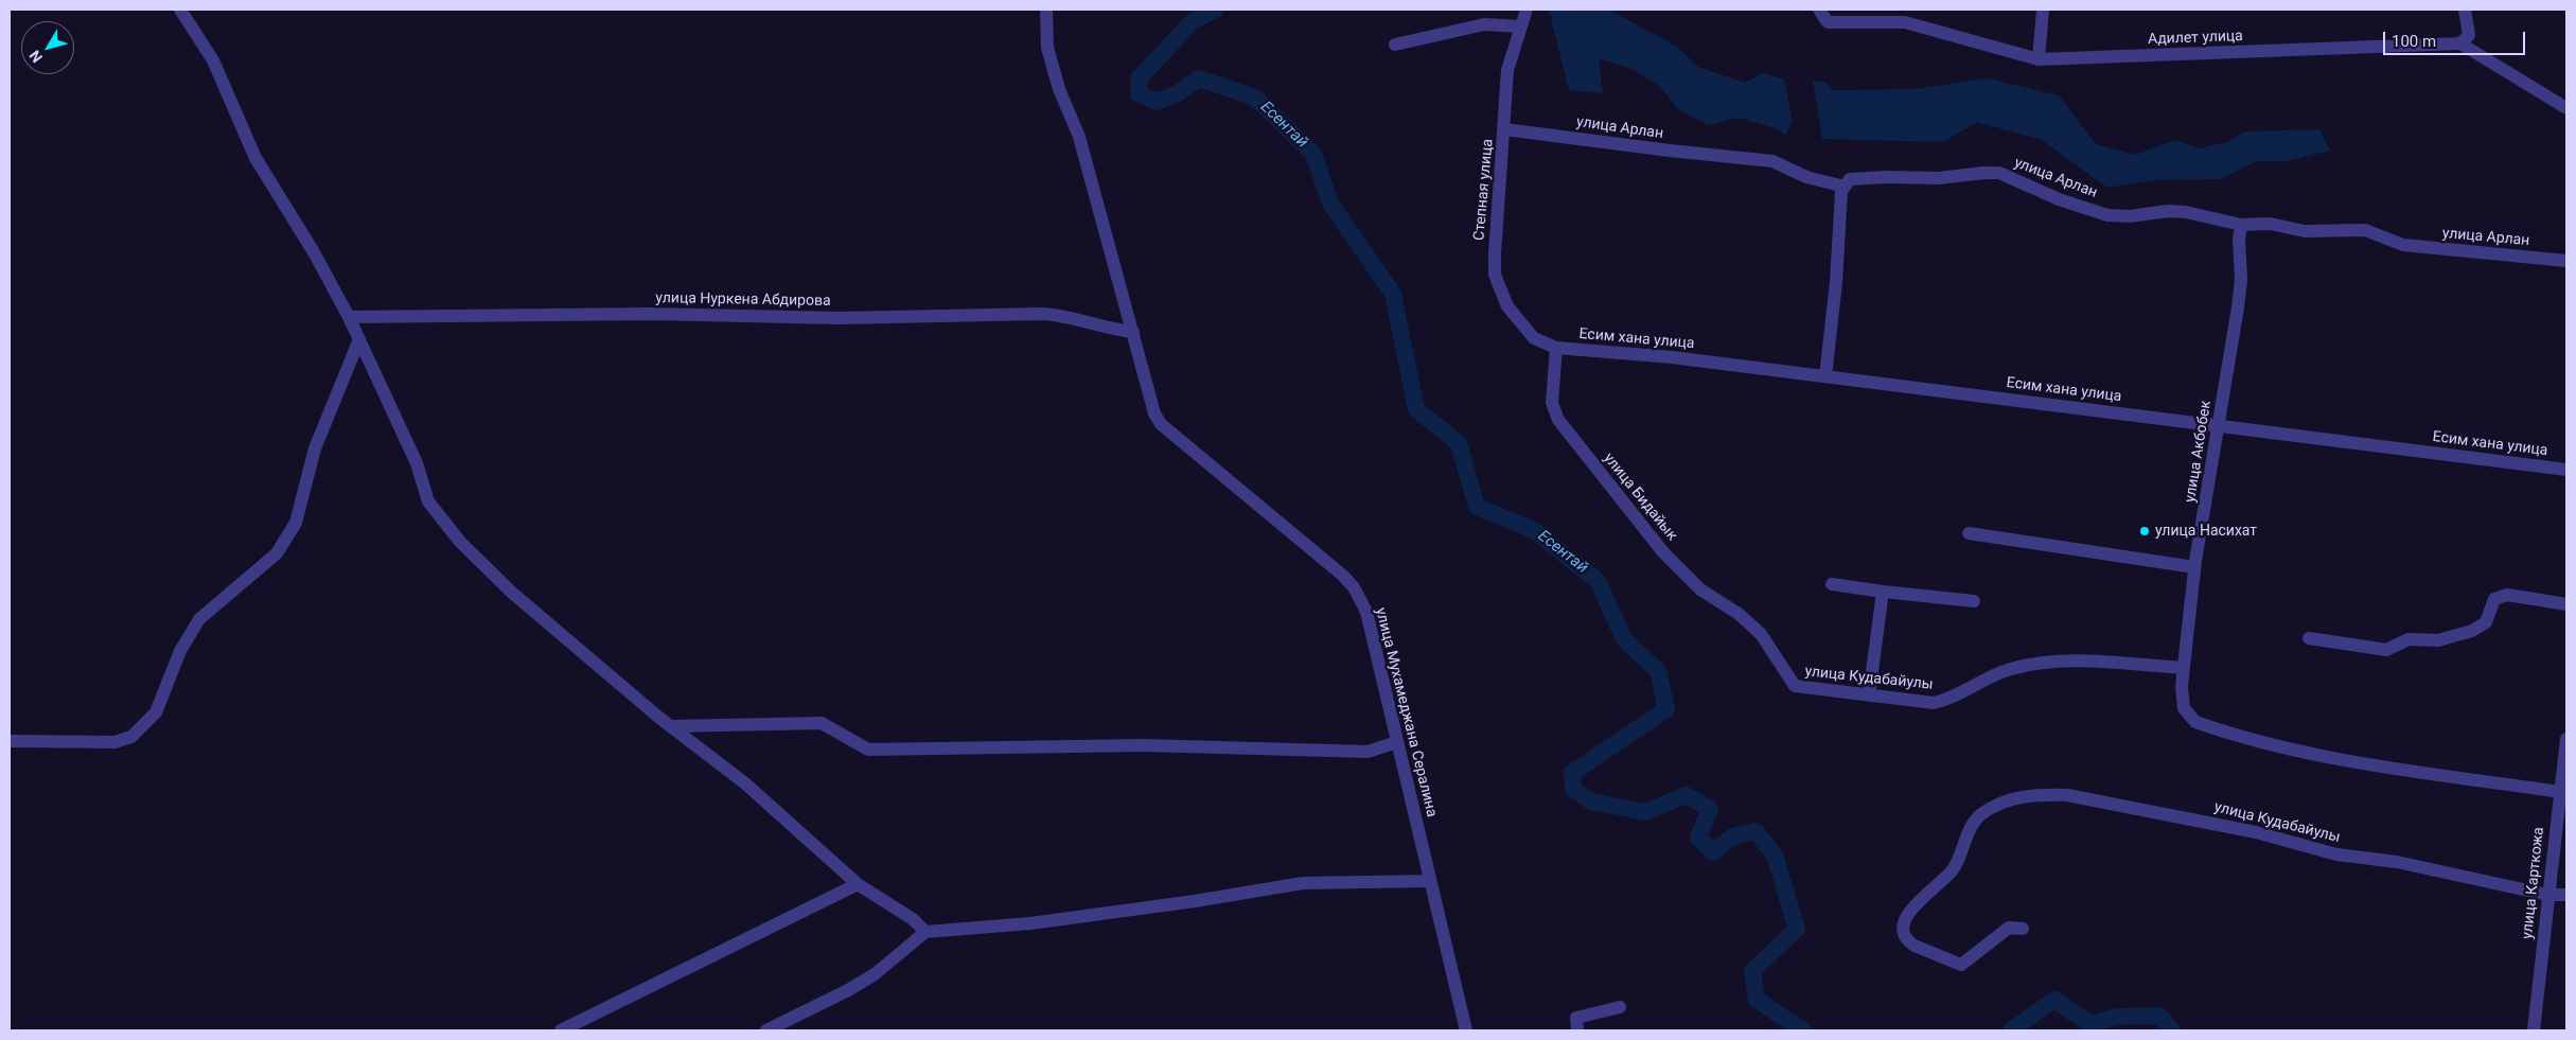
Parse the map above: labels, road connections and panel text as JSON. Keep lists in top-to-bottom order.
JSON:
{
  "streets": {
    "street": [
      "Адилет улица",
      "улица Арлан",
      "Степная улица",
      "улица Нуркена Абдирова",
      "Есим хана улица",
      "улица Акбобек",
      "улица Бидайык",
      "улица Кудабайулы",
      "улица Мухамеджана Сералина",
      "улица Карткожа"
    ]
  },
  "crossings": [
    ["улица Арлан", "Степная улица"],
    ["улица Арлан", "улица Акбобек"],
    ["Степная улица", "Есим хана улица"],
    ["Степная улица", "улица Бидайык"],
    ["улица Нуркена Абдирова", "улица Мухамеджана Сералина"],
    ["Есим хана улица", "улица Акбобек"],
    ["Есим хана улица", "улица Бидайык"],
    ["улица Акбобек", "улица Кудабайулы"],
    ["улица Акбобек", "улица Карткожа"],
    ["улица Бидайык", "улица Кудабайулы"],
    ["улица Кудабайулы", "улица Карткожа"]
  ],
  "water": ["Есентай"],
  "places": ["улица Насихат"],
  "scale_bar": "100 m",
  "north": "bottom left"
}
